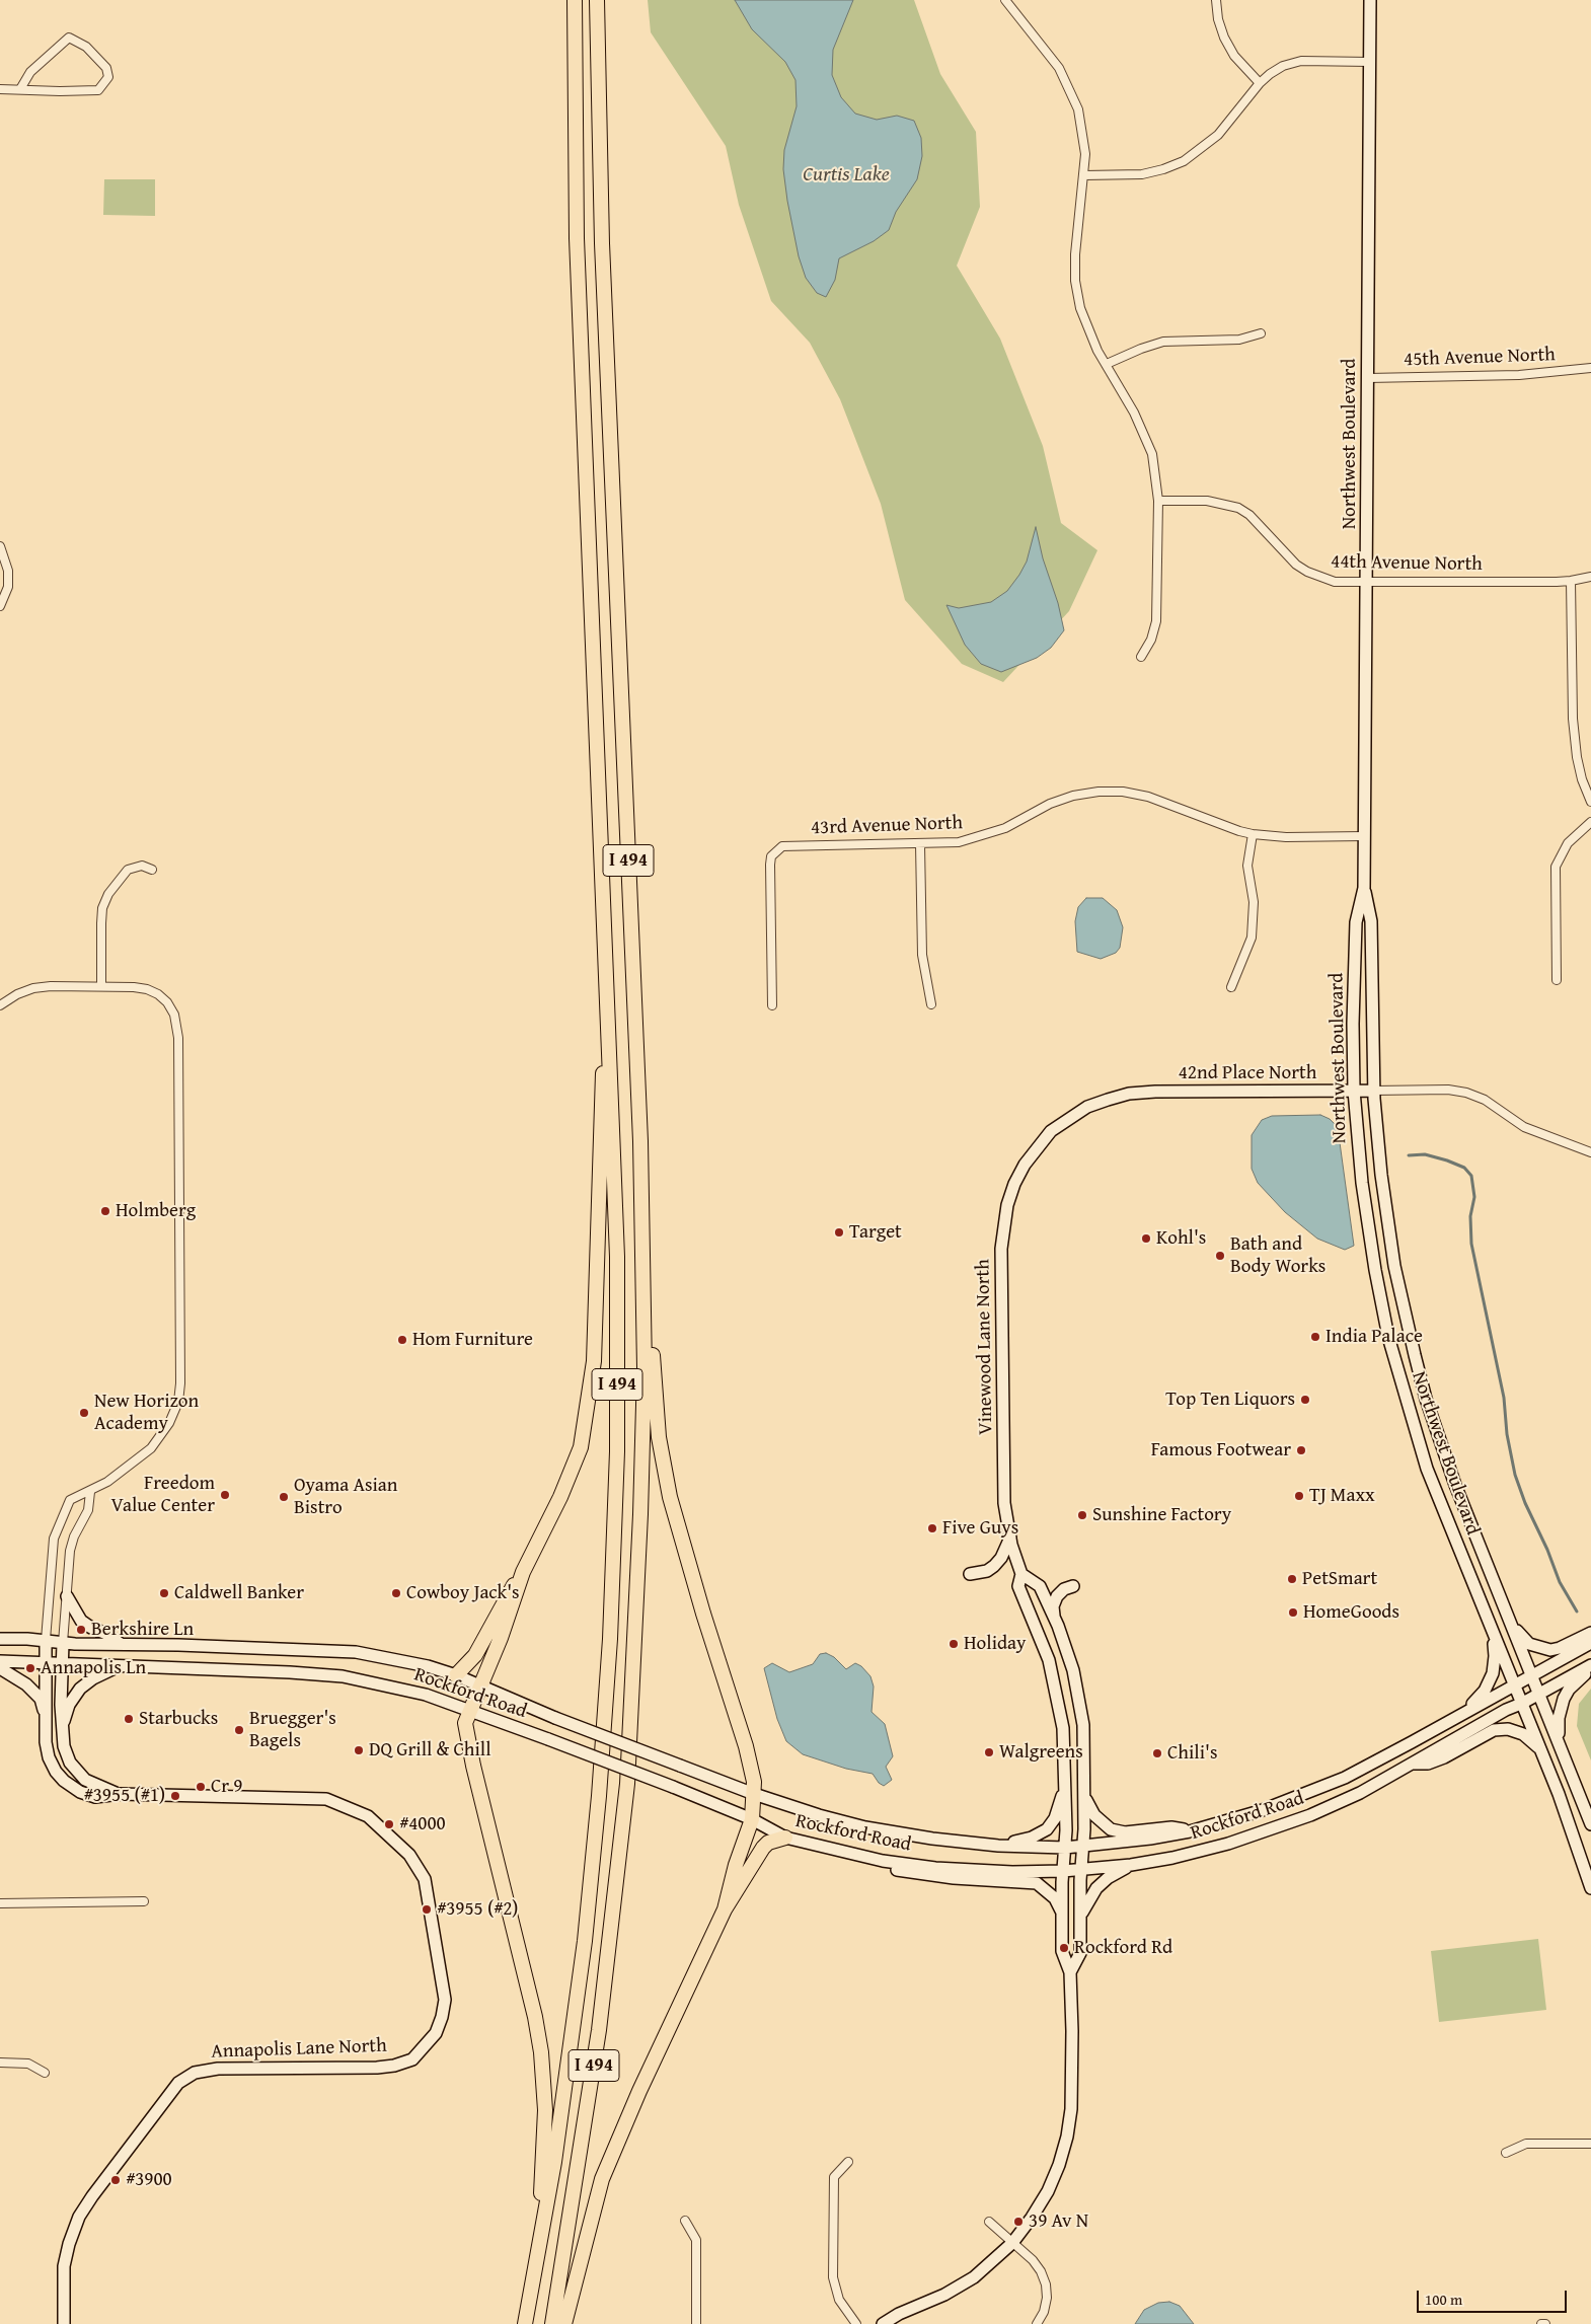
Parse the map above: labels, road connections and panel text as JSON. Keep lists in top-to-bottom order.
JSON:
{
  "streets": {
    "highway": ["I 494"],
    "main road": [
      "Northwest Boulevard",
      "42nd Place North",
      "Vinewood Lane North",
      "Rockford Road",
      "Annapolis Lane North"
    ],
    "street": ["45th Avenue North", "44th Avenue North", "43rd Avenue North"]
  },
  "crossings": [
    ["45th Avenue North", "Northwest Boulevard"],
    ["Northwest Boulevard", "44th Avenue North"],
    ["Northwest Boulevard", "43rd Avenue North"],
    ["Northwest Boulevard", "42nd Place North"],
    ["Northwest Boulevard", "Rockford Road"],
    ["42nd Place North", "Vinewood Lane North"],
    ["Vinewood Lane North", "Rockford Road"],
    ["Rockford Road", "Annapolis Lane North"]
  ],
  "water": ["Curtis Lake"],
  "places": [
    "Holmberg",
    "Target",
    "Kohl's",
    "Bath and Body Works",
    "India Palace",
    "Hom Furniture",
    "Top Ten Liquors",
    "New Horizon Academy",
    "Famous Footwear",
    "Freedom Value Center",
    "TJ Maxx",
    "Oyama Asian Bistro",
    "Sunshine Factory",
    "Five Guys",
    "PetSmart",
    "Caldwell Banker",
    "Cowboy Jack's",
    "HomeGoods",
    "Berkshire Ln",
    "Holiday",
    "Annapolis Ln",
    "Starbucks",
    "Bruegger's Bagels",
    "DQ Grill & Chill",
    "Walgreens",
    "Chili's",
    "Cr 9",
    "#3955 (#1)",
    "#4000",
    "#3955 (#2)",
    "Rockford Rd",
    "#3900",
    "39 Av N"
  ],
  "scale_bar": "100 m"
}
